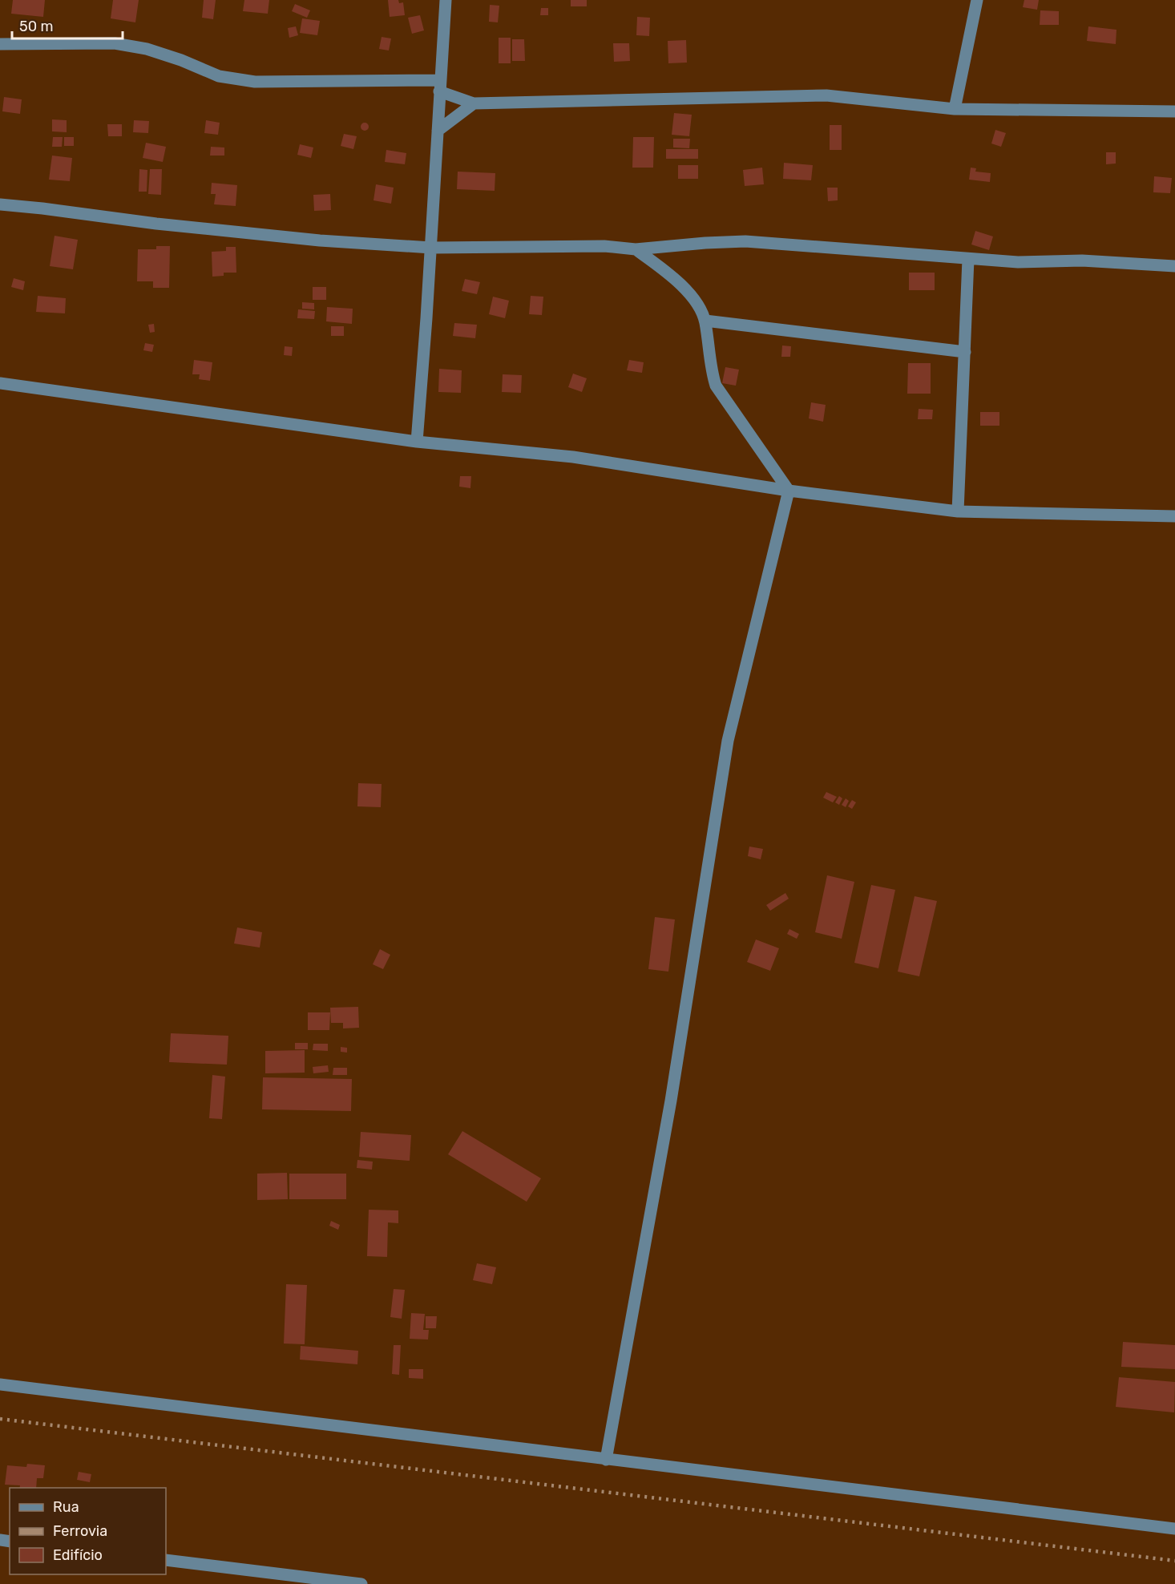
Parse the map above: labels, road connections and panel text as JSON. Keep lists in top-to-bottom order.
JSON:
{
  "legend": ["Rua", "Ferrovia", "Edifício"],
  "scale_bar": "50 m"
}
